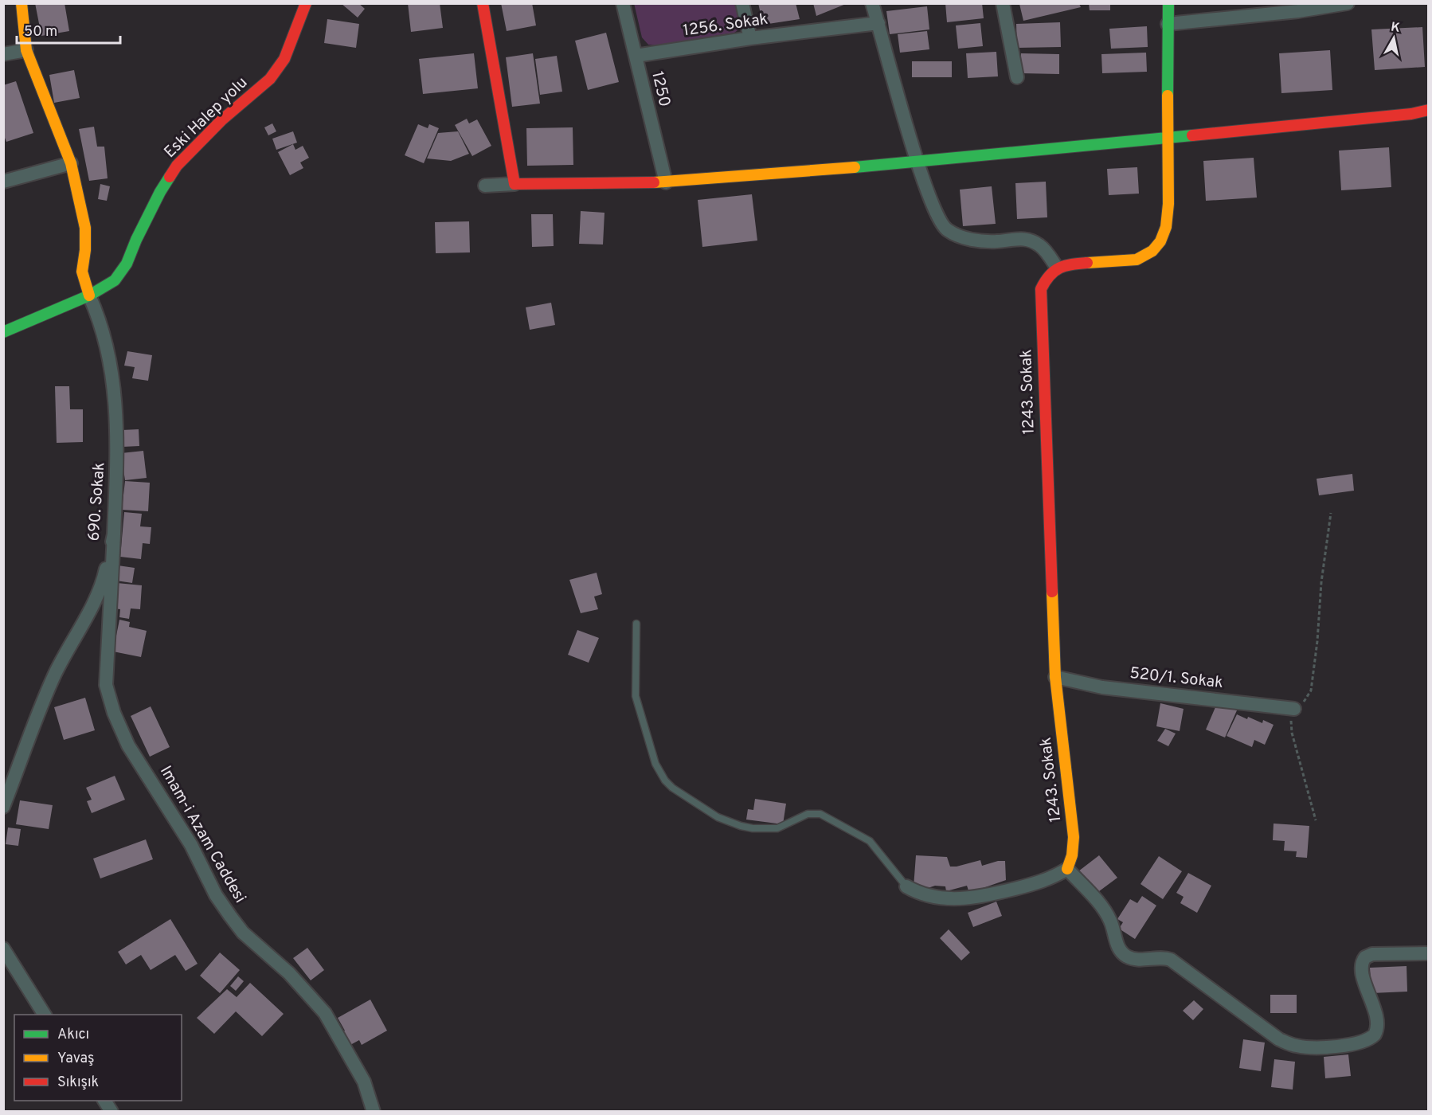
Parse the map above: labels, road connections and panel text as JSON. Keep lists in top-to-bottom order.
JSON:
{
  "streets": {
    "street": [
      "1256. Sokak",
      "1250",
      "Eski Halep yolu",
      "1243. Sokak",
      "690. Sokak",
      "520/1. Sokak",
      "Imam-i Azam Caddesi"
    ]
  },
  "crossings": [
    ["1256. Sokak", "1250"],
    ["Eski Halep yolu", "690. Sokak"],
    ["1243. Sokak", "520/1. Sokak"],
    ["690. Sokak", "Imam-i Azam Caddesi"]
  ],
  "legend": ["Akıcı", "Yavaş", "Sıkışık"],
  "scale_bar": "50 m",
  "north": "top"
}
